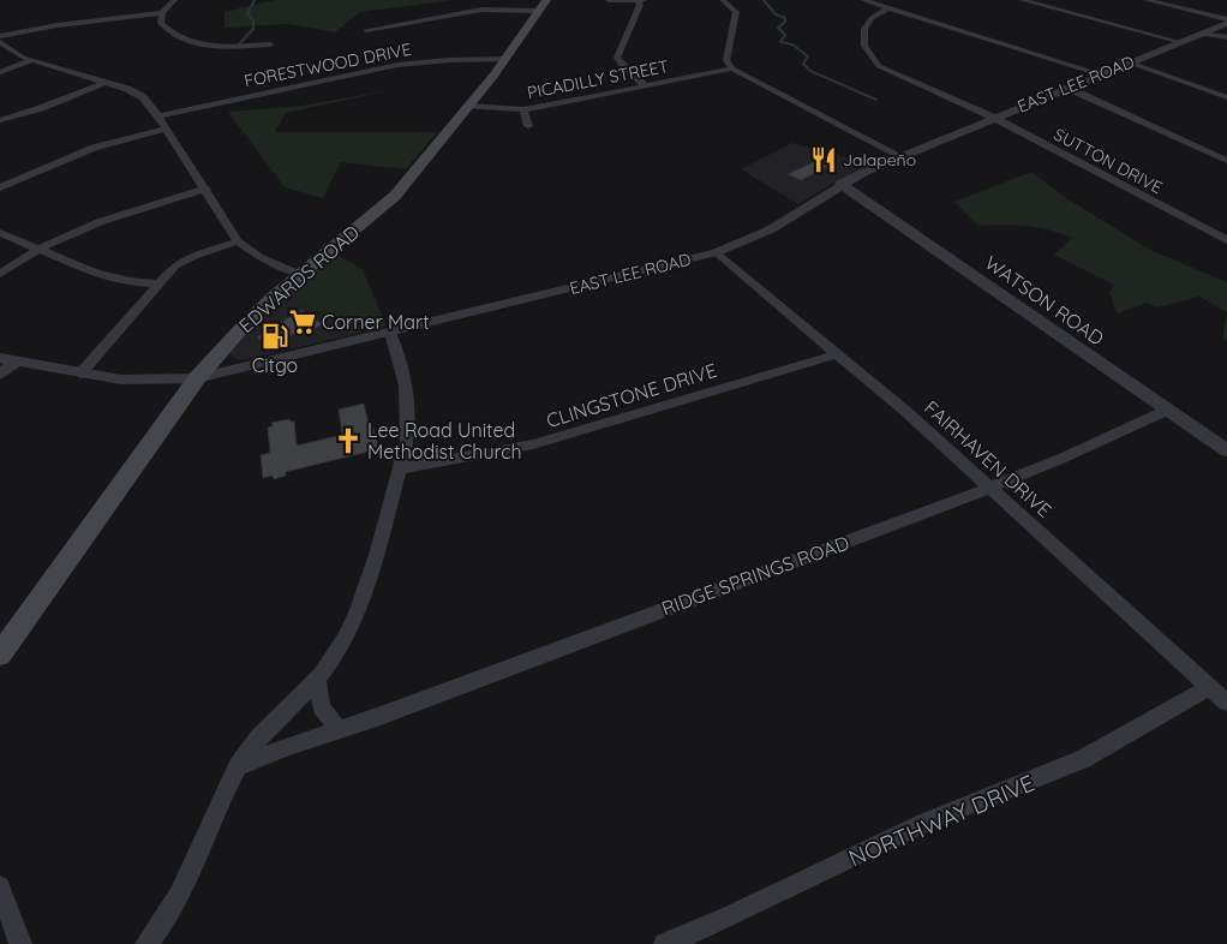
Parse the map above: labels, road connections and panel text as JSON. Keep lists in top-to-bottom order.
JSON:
{
  "streets": {
    "main road": ["EDWARDS ROAD"],
    "street": [
      "FORESTWOOD DRIVE",
      "PICADILLY STREET",
      "EAST LEE ROAD",
      "SUTTON DRIVE",
      "WATSON ROAD",
      "CLINGSTONE DRIVE",
      "FAIRHAVEN DRIVE",
      "RIDGE SPRINGS ROAD",
      "NORTHWAY DRIVE"
    ]
  },
  "crossings": [
    ["FORESTWOOD DRIVE", "EDWARDS ROAD"],
    ["PICADILLY STREET", "EDWARDS ROAD"],
    ["EAST LEE ROAD", "SUTTON DRIVE"],
    ["EAST LEE ROAD", "EDWARDS ROAD"],
    ["EAST LEE ROAD", "WATSON ROAD"],
    ["EAST LEE ROAD", "FAIRHAVEN DRIVE"],
    ["WATSON ROAD", "RIDGE SPRINGS ROAD"],
    ["CLINGSTONE DRIVE", "FAIRHAVEN DRIVE"],
    ["FAIRHAVEN DRIVE", "RIDGE SPRINGS ROAD"],
    ["FAIRHAVEN DRIVE", "NORTHWAY DRIVE"]
  ],
  "places": {
    "restaurant": ["Jalapeño"],
    "supermarket": ["Corner Mart"],
    "fuel station": ["Citgo"],
    "church": ["Lee Road United Methodist Church"]
  }
}
